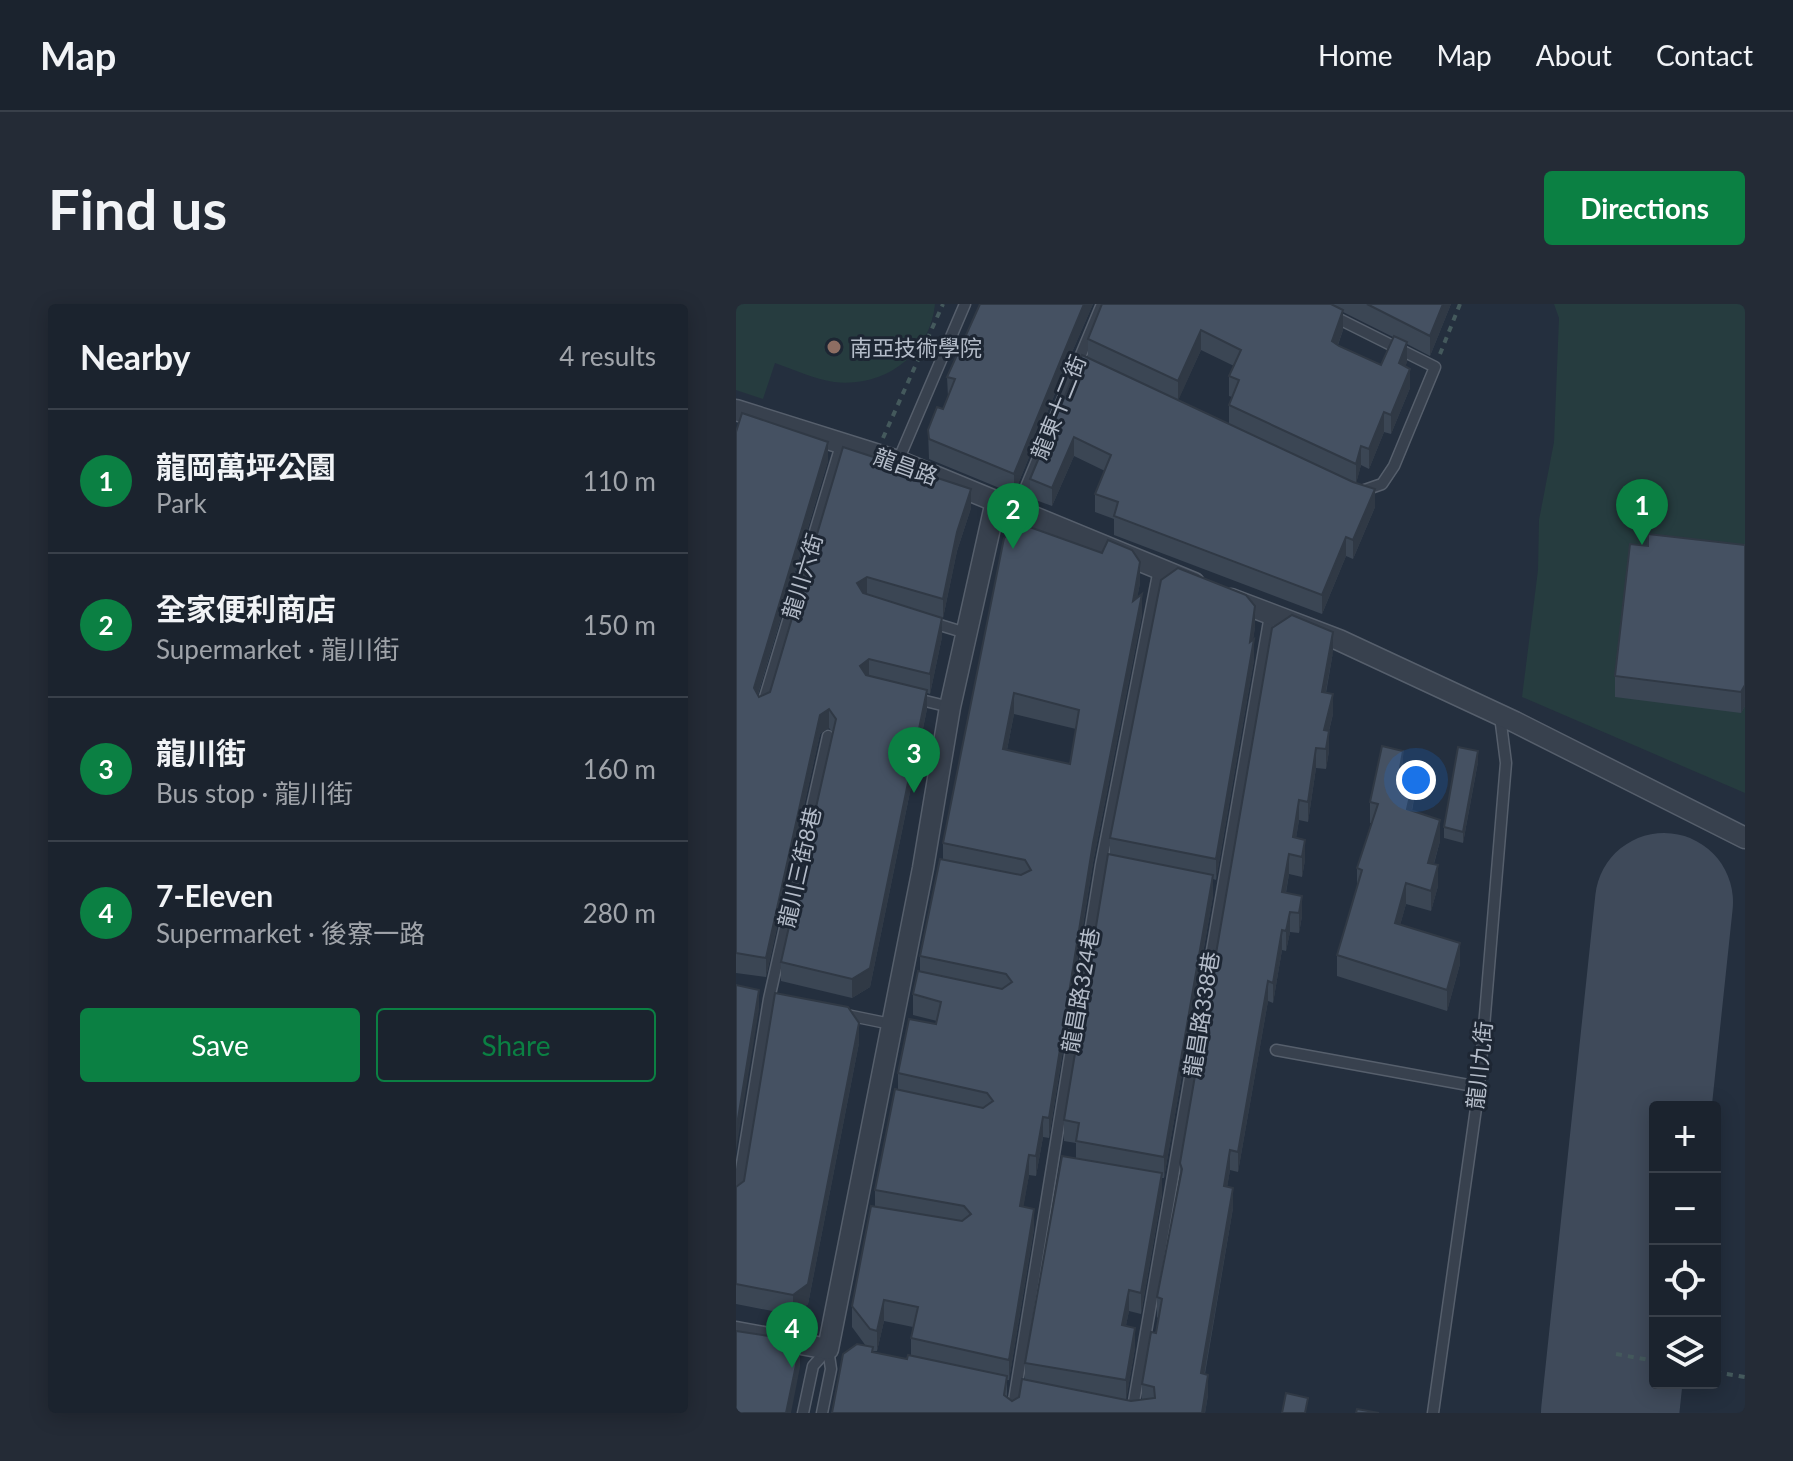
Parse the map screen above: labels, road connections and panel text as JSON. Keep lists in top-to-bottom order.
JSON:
{
  "streets": {
    "street": ["龍昌路"],
    "lane": [
      "龍東十二街",
      "龍川六街",
      "龍川三街8巷",
      "龍昌路324巷",
      "龍昌路338巷",
      "龍川九街"
    ]
  },
  "crossings": [
    ["龍東十二街", "龍昌路"],
    ["龍昌路", "龍川六街"],
    ["龍昌路", "龍昌路324巷"],
    ["龍昌路", "龍昌路338巷"],
    ["龍昌路", "龍川九街"]
  ],
  "places": ["南亞技術學院"],
  "page": {
    "header": "Map",
    "nav": [
      "Home",
      "Map",
      "About",
      "Contact"
    ],
    "buttons": [
      "Directions",
      ["Save", "Share"]
    ],
    "title": "Find us",
    "heading": ["Nearby", "4 results"],
    "list": [
      {
        "mark": "1",
        "name": "龍岡萬坪公園",
        "note": "Park",
        "value": "110 m"
      },
      {
        "mark": "2",
        "name": "全家便利商店",
        "note": "Supermarket · 龍川街",
        "value": "150 m"
      },
      {
        "mark": "3",
        "name": "龍川街",
        "note": "Bus stop · 龍川街",
        "value": "160 m"
      },
      {
        "mark": "4",
        "name": "7-Eleven",
        "note": "Supermarket · 後寮一路",
        "value": "280 m"
      }
    ],
    "pins": [
      "1",
      "2",
      "3",
      "4"
    ],
    "map_buttons": ["+", "−"]
  }
}
